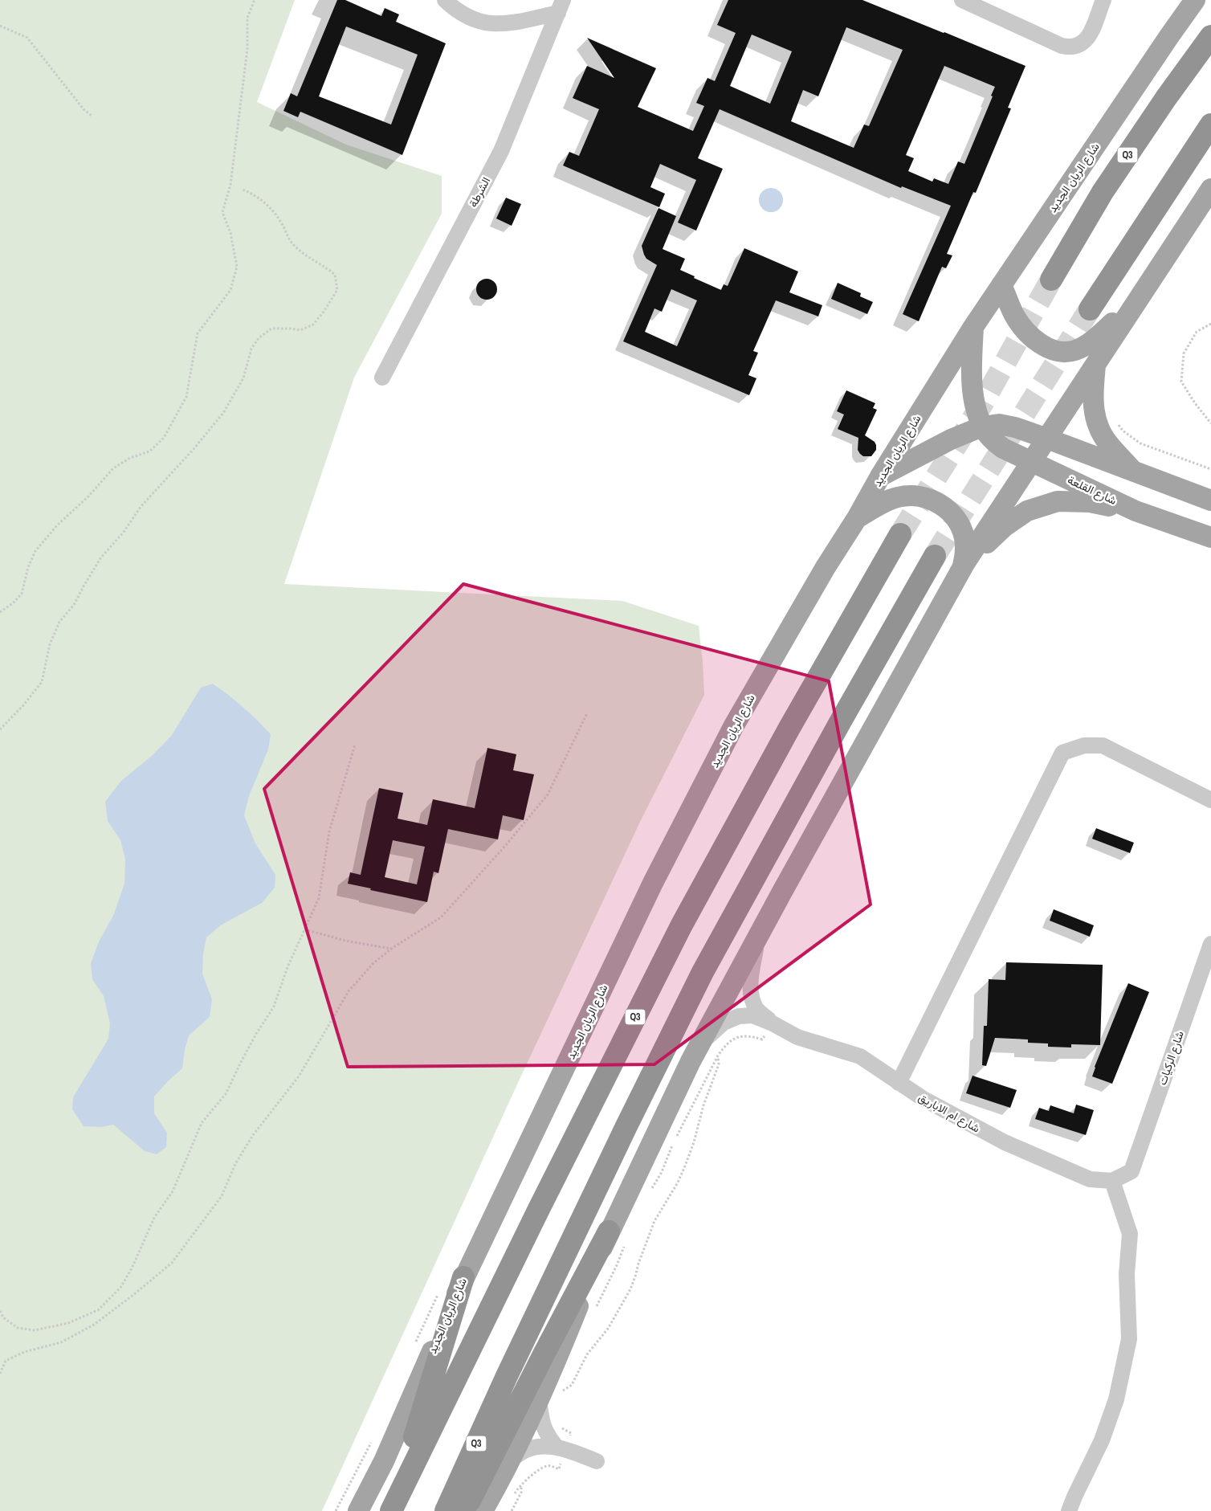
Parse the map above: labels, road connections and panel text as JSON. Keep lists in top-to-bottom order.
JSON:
{
  "streets": {
    "highway": ["Q3"],
    "main road": ["شارع الريان الجديد", "شارع القلعة"],
    "street": ["الشرطة", "شارع الركيات", "شارع ام الاباريق"]
  },
  "crossings": [
    ["شارع الريان الجديد", "شارع القلعة"],
    ["شارع الركيات", "شارع ام الاباريق"]
  ]
}
